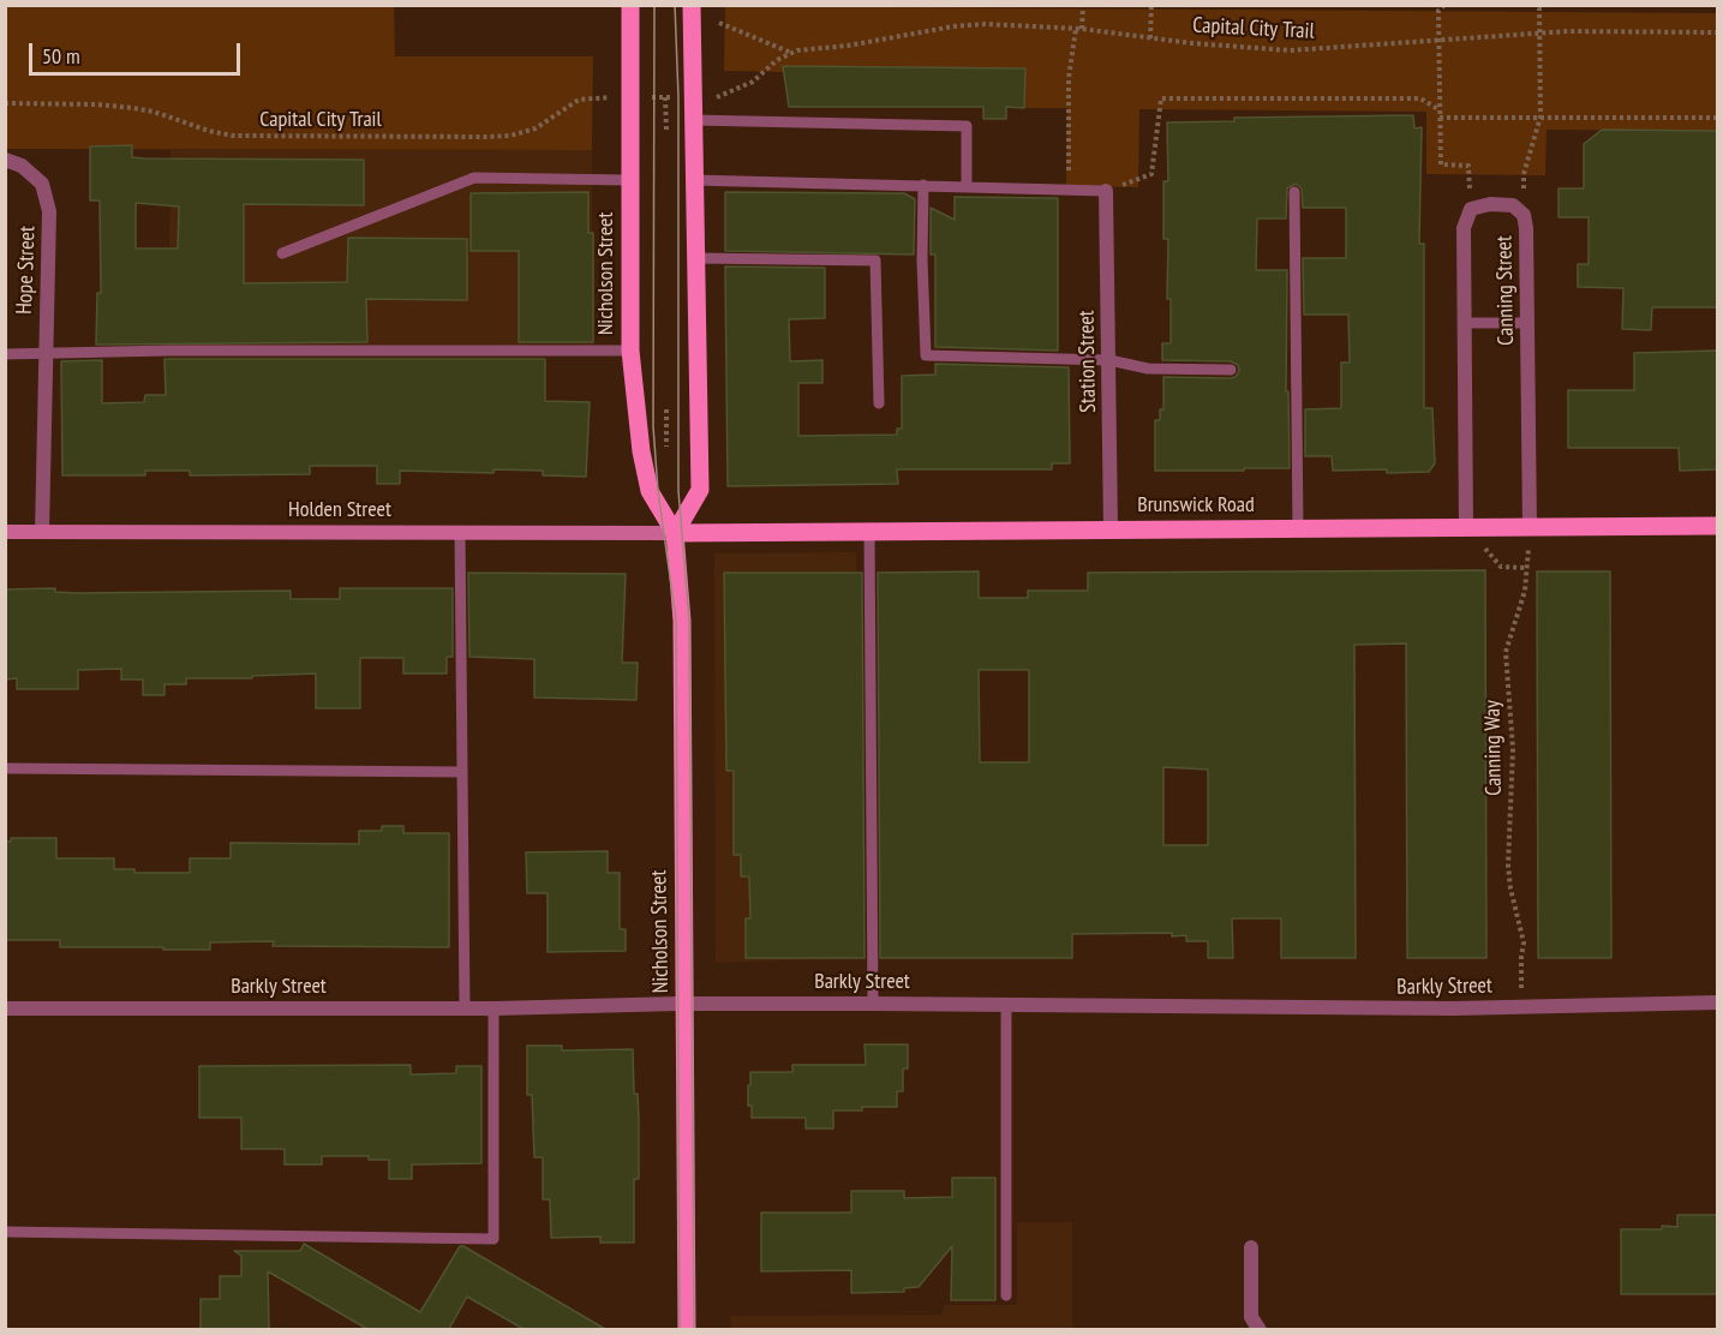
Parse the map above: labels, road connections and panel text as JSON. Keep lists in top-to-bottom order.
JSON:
{
  "streets": {
    "main road": ["Nicholson Street", "Brunswick Road", "Holden Street"],
    "street": [
      "Hope Street",
      "Canning Street",
      "Station Street",
      "Barkly Street"
    ],
    "path": ["Capital City Trail", "Canning Way"]
  },
  "crossings": [
    ["Capital City Trail", "Nicholson Street"],
    ["Hope Street", "Holden Street"],
    ["Nicholson Street", "Brunswick Road"],
    ["Nicholson Street", "Holden Street"],
    ["Nicholson Street", "Barkly Street"],
    ["Canning Street", "Brunswick Road"],
    ["Canning Street", "Canning Way"],
    ["Station Street", "Brunswick Road"],
    ["Brunswick Road", "Holden Street"],
    ["Brunswick Road", "Canning Way"],
    ["Canning Way", "Barkly Street"]
  ],
  "scale_bar": "50 m"
}
